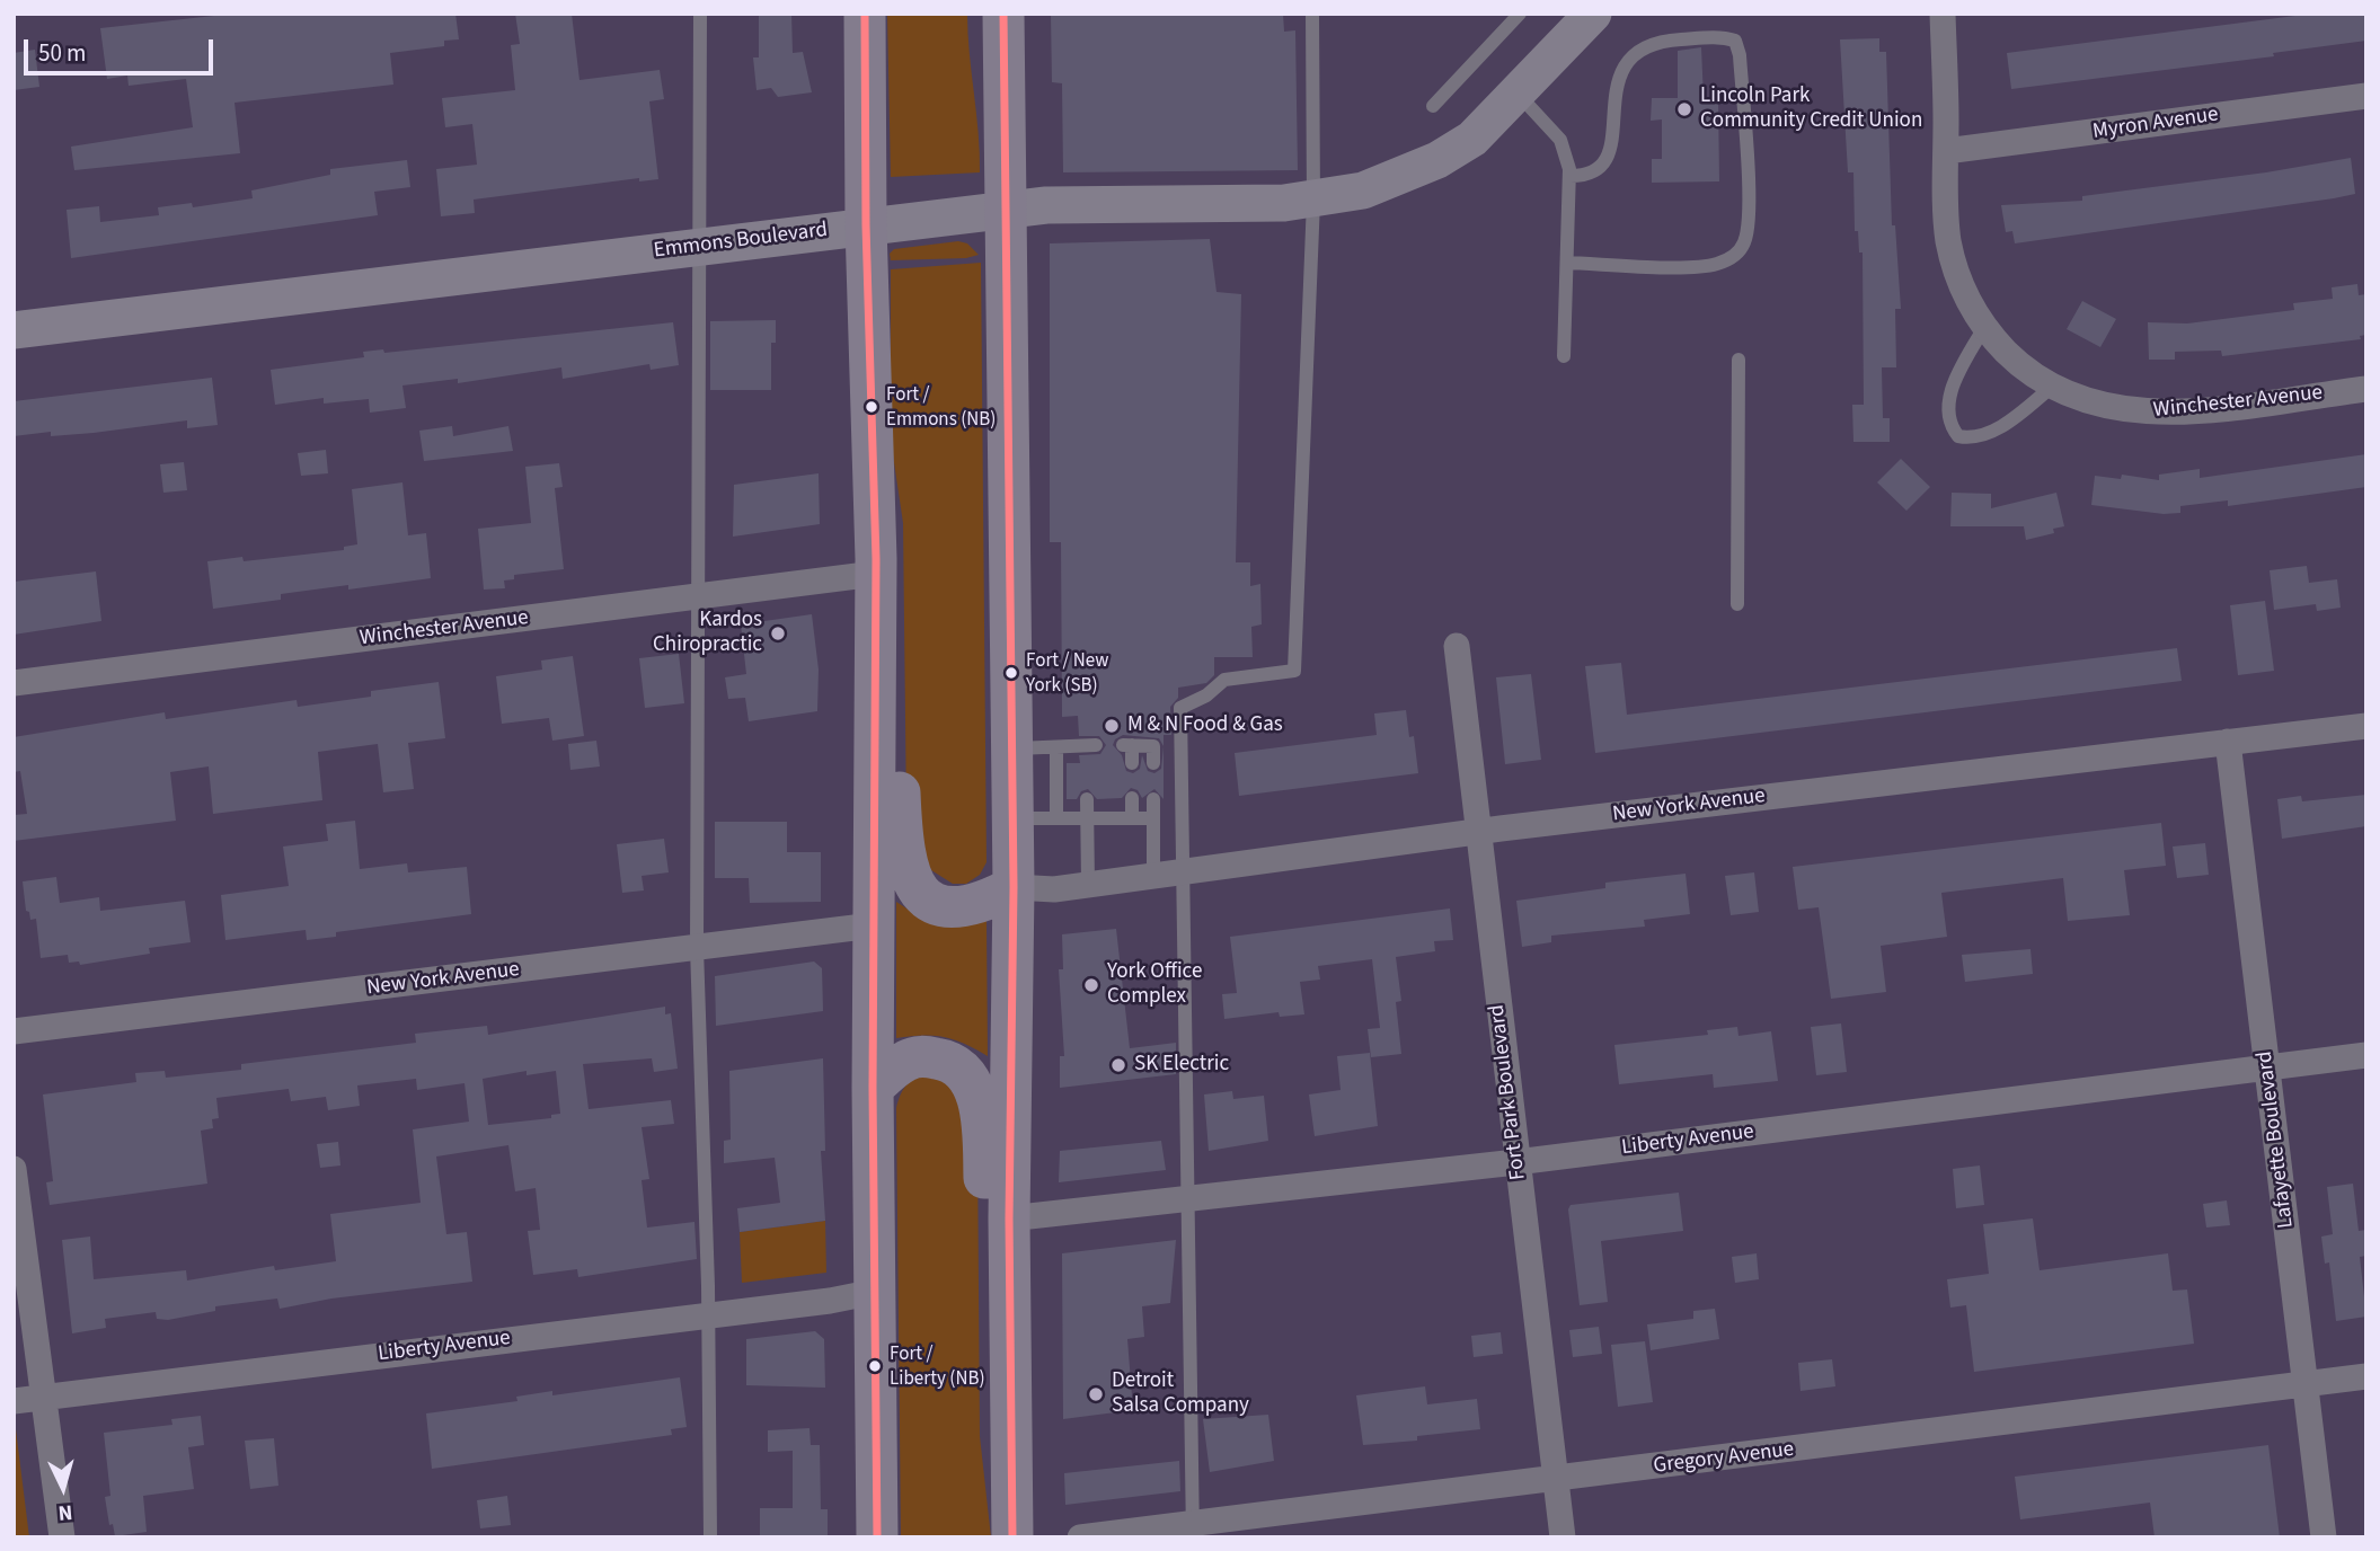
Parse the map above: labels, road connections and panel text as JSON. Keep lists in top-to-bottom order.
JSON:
{
  "streets": {
    "street": [
      "Myron Avenue",
      "Emmons Boulevard",
      "Winchester Avenue",
      "New York Avenue",
      "Fort Park Boulevard",
      "Lafayette Boulevard",
      "Liberty Avenue",
      "Gregory Avenue"
    ]
  },
  "crossings": [
    ["Myron Avenue", "Winchester Avenue"],
    ["New York Avenue", "Fort Park Boulevard"],
    ["New York Avenue", "Lafayette Boulevard"],
    ["Fort Park Boulevard", "Liberty Avenue"],
    ["Fort Park Boulevard", "Gregory Avenue"],
    ["Lafayette Boulevard", "Liberty Avenue"],
    ["Lafayette Boulevard", "Gregory Avenue"]
  ],
  "places": [
    "Lincoln Park Community Credit Union",
    "Fort / Emmons (NB)",
    "Kardos Chiropractic",
    "Fort / New York (SB)",
    "M & N Food & Gas",
    "York Office Complex",
    "SK Electric",
    "Fort / Liberty (NB)",
    "Detroit Salsa Company"
  ],
  "scale_bar": "50 m",
  "north": "bottom"
}
